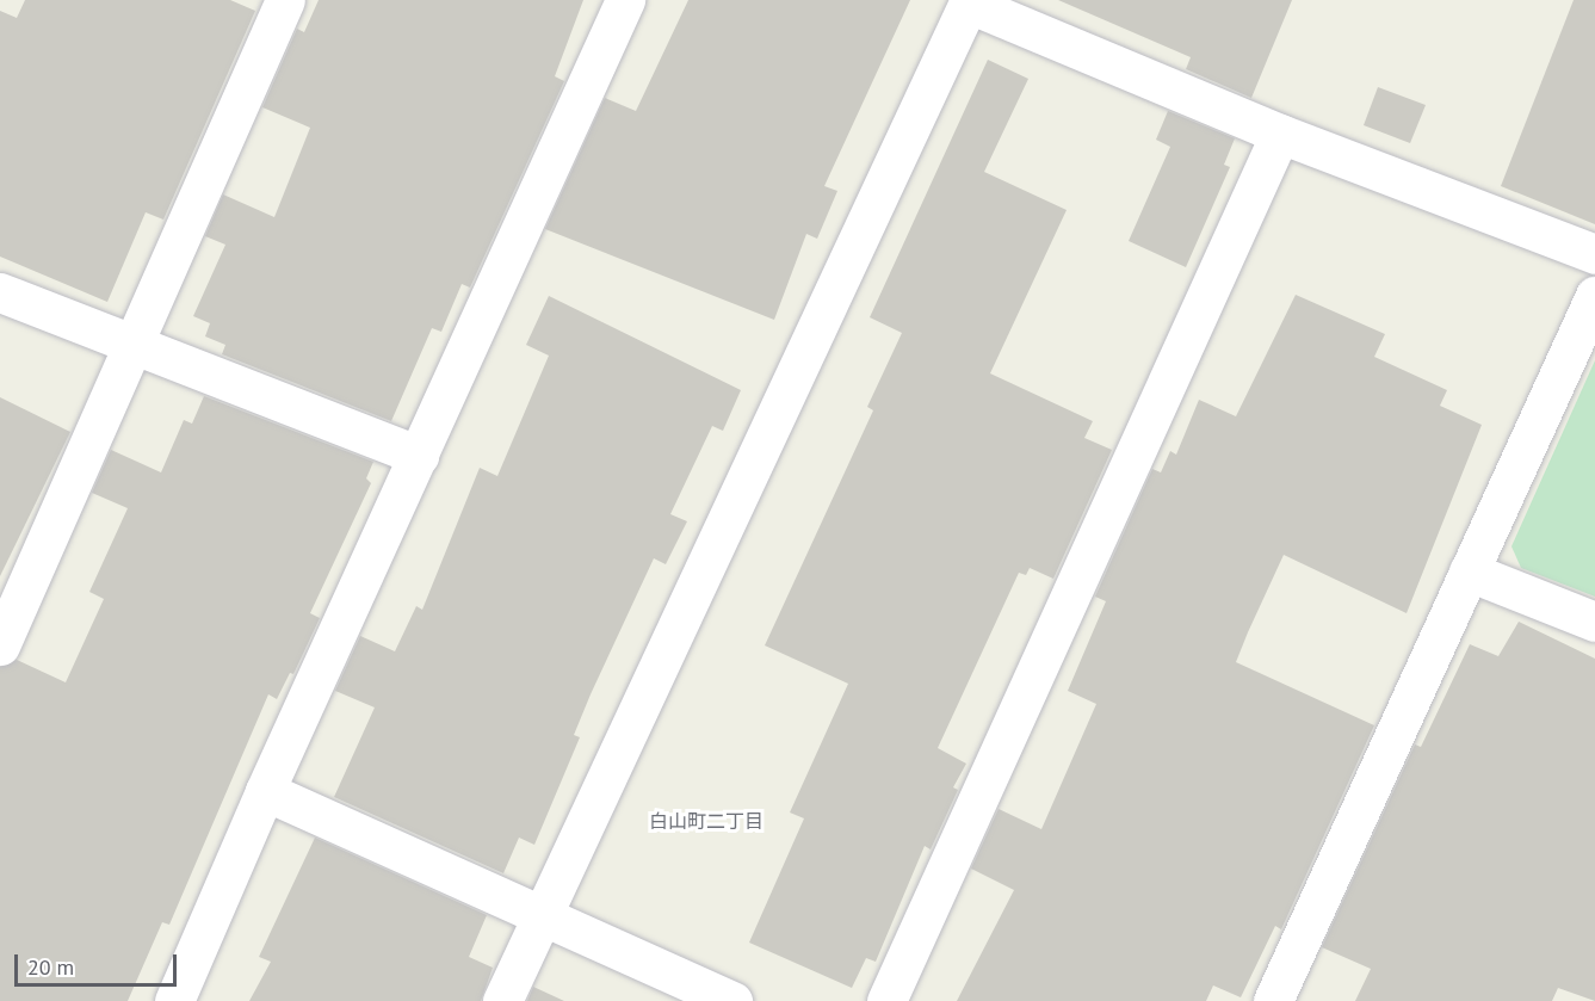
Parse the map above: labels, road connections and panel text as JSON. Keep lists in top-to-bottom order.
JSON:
{
  "districts": ["白山町二丁目"],
  "scale_bar": "20 m"
}
